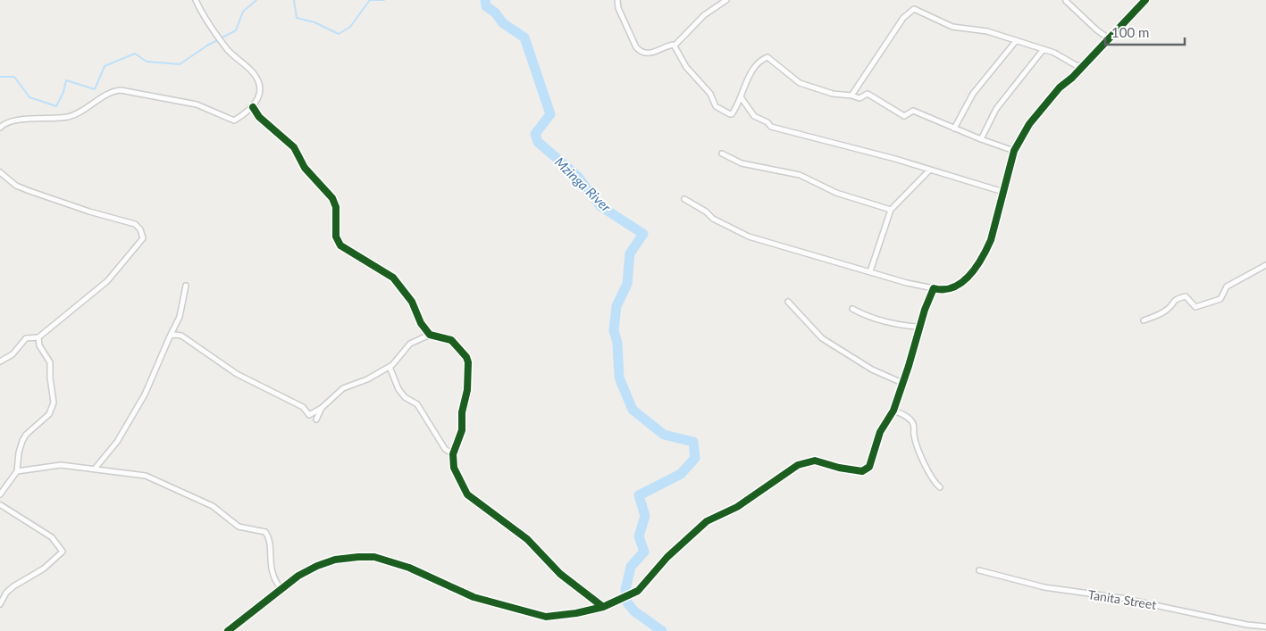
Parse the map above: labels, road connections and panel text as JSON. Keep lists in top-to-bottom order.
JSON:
{
  "streets": {
    "street": ["Tanita Street"]
  },
  "water": ["Mzinga River"],
  "scale_bar": "100 m"
}
